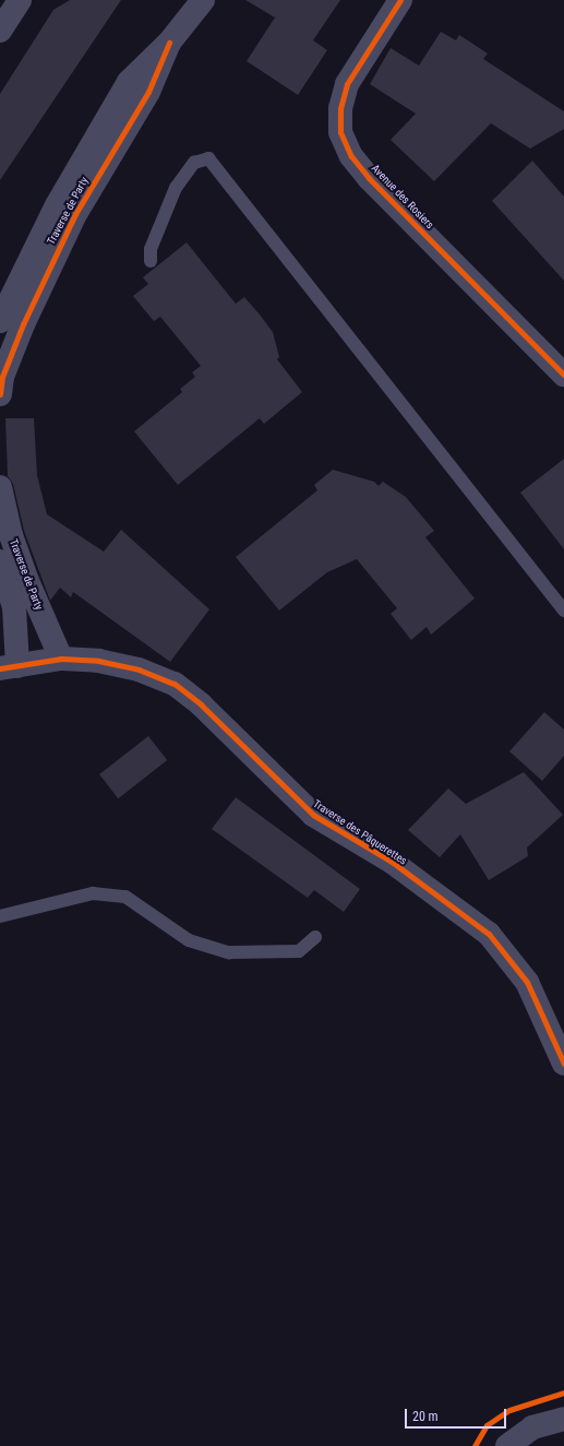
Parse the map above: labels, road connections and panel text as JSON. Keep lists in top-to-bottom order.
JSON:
{
  "streets": {
    "street": ["Avenue des Rosiers", "Traverse de Party", "Traverse des Pâquerettes"]
  },
  "crossings": [
    ["Traverse de Party", "Traverse des Pâquerettes"]
  ],
  "scale_bar": "20 m"
}
